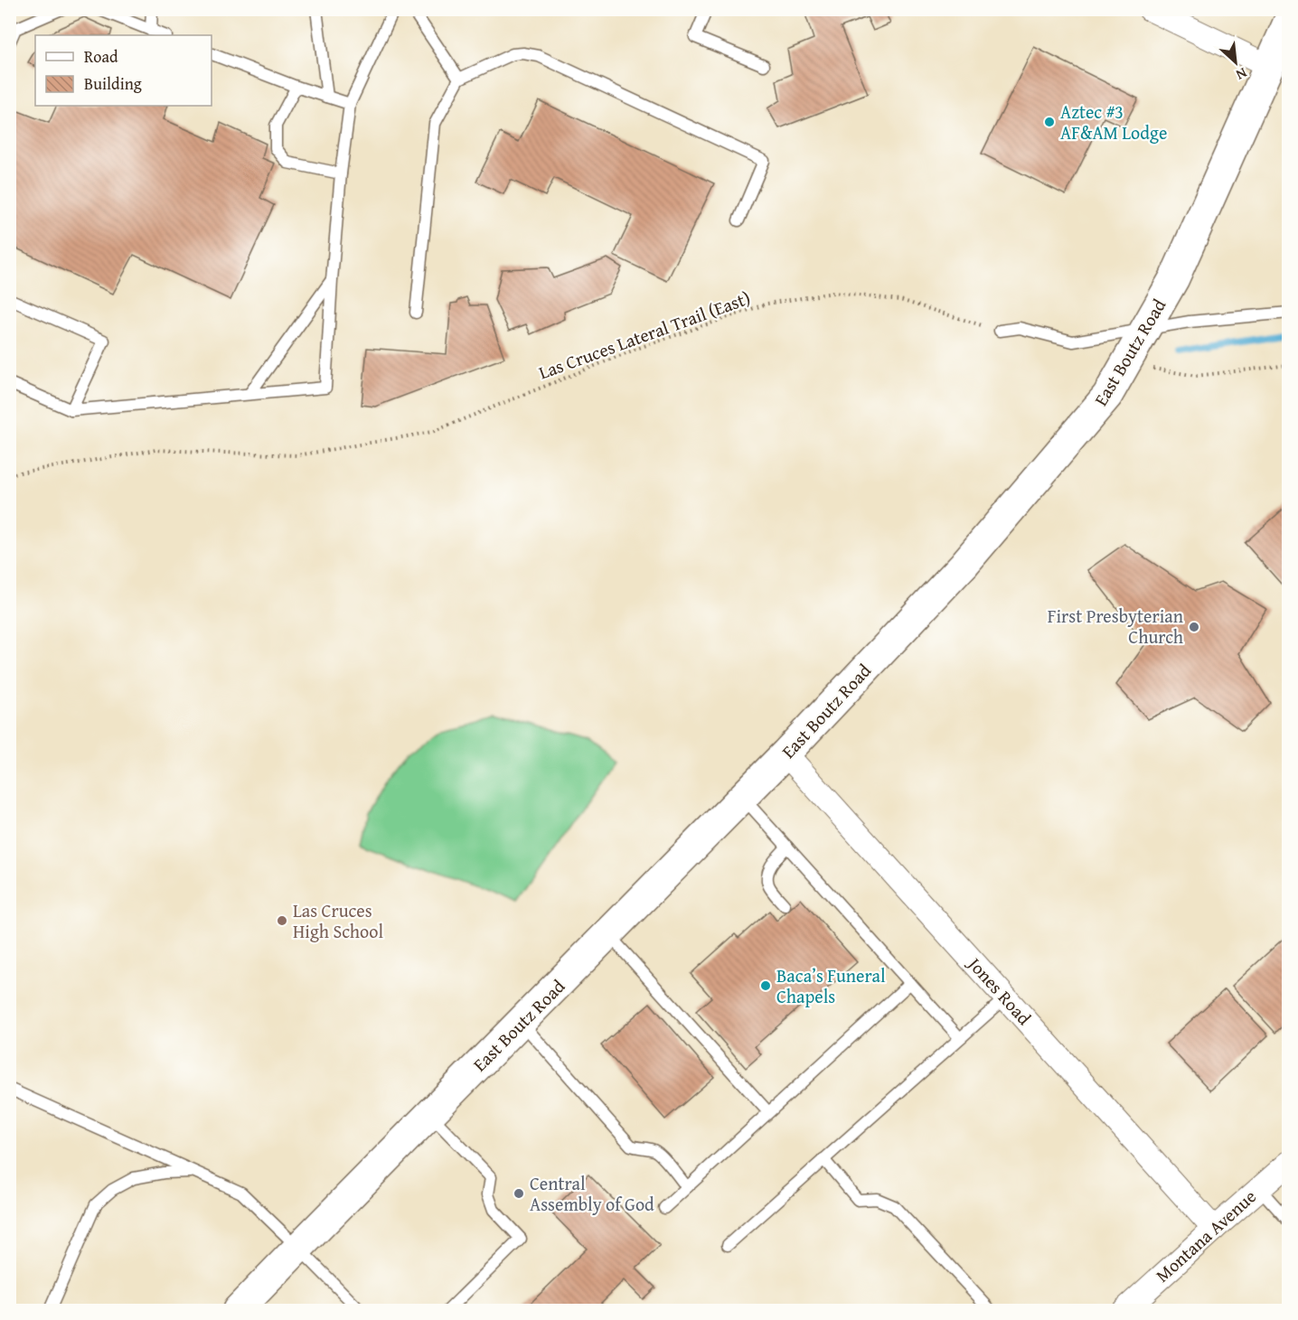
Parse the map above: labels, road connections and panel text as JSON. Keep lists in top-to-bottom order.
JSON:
{
  "streets": {
    "main road": ["East Boutz Road"],
    "street": ["Jones Road", "Montana Avenue"],
    "path": ["Las Cruces Lateral Trail (East)"]
  },
  "crossings": [
    ["East Boutz Road", "Jones Road"],
    ["Jones Road", "Montana Avenue"]
  ],
  "places": [
    "Aztec #3 AF&AM Lodge",
    "First Presbyterian Church",
    "Las Cruces High School",
    "Baca’s Funeral Chapels",
    "Central Assembly of God"
  ],
  "legend": ["Road", "Building"],
  "north": "bottom right"
}
